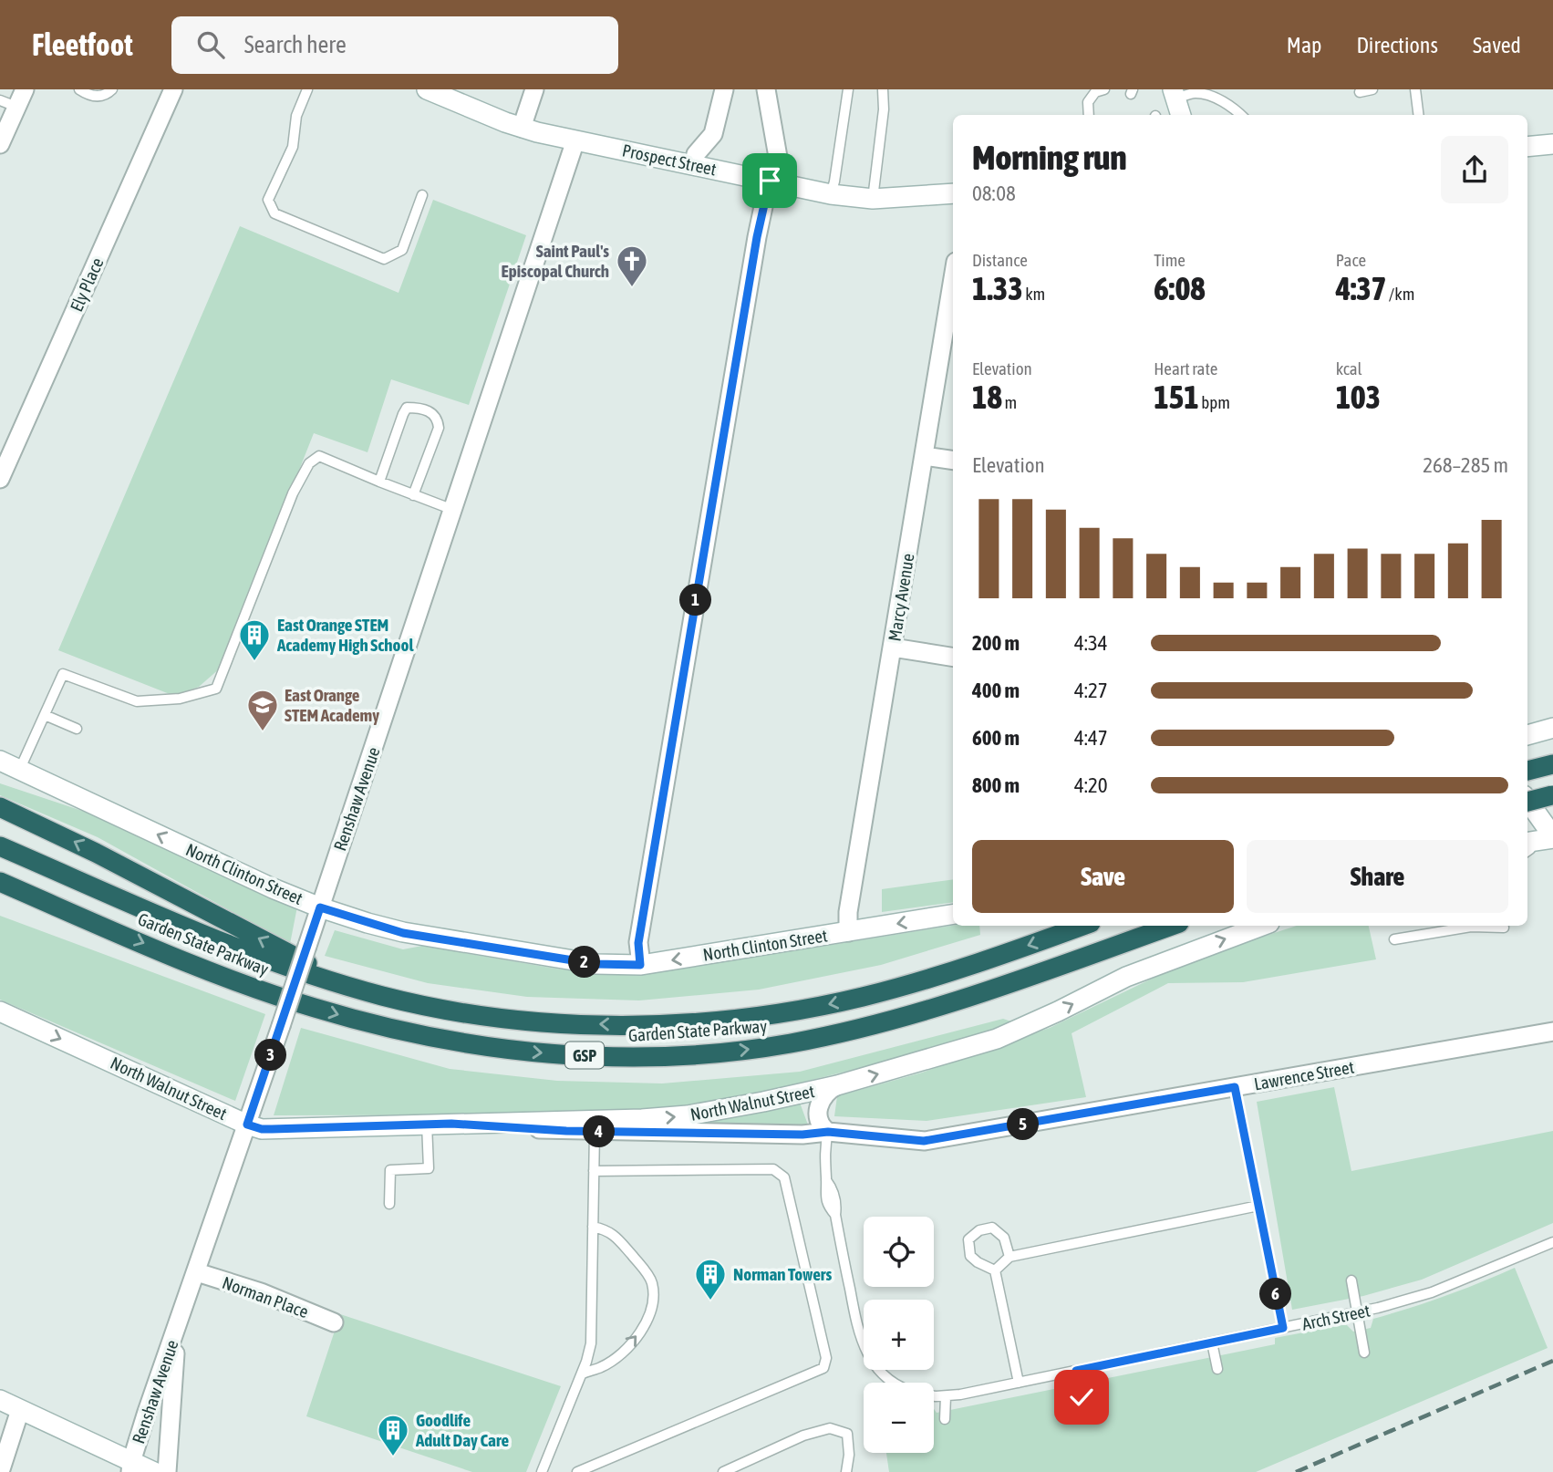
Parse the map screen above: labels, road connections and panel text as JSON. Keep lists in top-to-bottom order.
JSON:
{
  "streets": {
    "highway": ["Garden State Parkway", "GSP"],
    "main road": ["Prospect Street", "North Clinton Street", "North Walnut Street"],
    "street": [
      "Ely Place",
      "Marcy Avenue",
      "Renshaw Avenue",
      "Lawrence Street",
      "Norman Place"
    ],
    "lane": ["Arch Street"]
  },
  "crossings": [
    ["Prospect Street", "Renshaw Avenue"],
    ["Marcy Avenue", "North Clinton Street"],
    ["Renshaw Avenue", "North Clinton Street"],
    ["Renshaw Avenue", "North Walnut Street"],
    ["Renshaw Avenue", "Norman Place"],
    ["Lawrence Street", "North Walnut Street"],
    ["Lawrence Street", "Arch Street"]
  ],
  "one_way": ["North Clinton Street", "North Walnut Street"],
  "places": {
    "church": ["Saint Paul's Episcopal Church"],
    "building": ["East Orange STEM Academy High School", "Norman Towers", "Goodlife Adult Day Care"],
    "school or university": ["East Orange STEM Academy"]
  },
  "page": {
    "header": "Fleetfoot",
    "search": "Search here",
    "nav": ["Map", "Directions", "Saved"],
    "heading": ["Morning run", "08:08"],
    "stats": [
      ["Distance", "1.33 km"],
      ["Time", "6:08"],
      ["Pace", "4:37 /km"],
      ["Elevation", "18 m"],
      ["Heart rate", "151 bpm"],
      ["kcal", "103"]
    ],
    "chart": ["Elevation", "268–285 m"],
    "pins": [
      "1",
      "2",
      "3",
      "5",
      "4",
      "6"
    ],
    "list": [
      {
        "name": "200 m",
        "note": "4:34"
      },
      {
        "name": "400 m",
        "note": "4:27"
      },
      {
        "name": "600 m",
        "note": "4:47"
      },
      {
        "name": "800 m",
        "note": "4:20"
      }
    ],
    "buttons": ["Save", "Share"],
    "map_buttons": ["+", "−"]
  }
}
